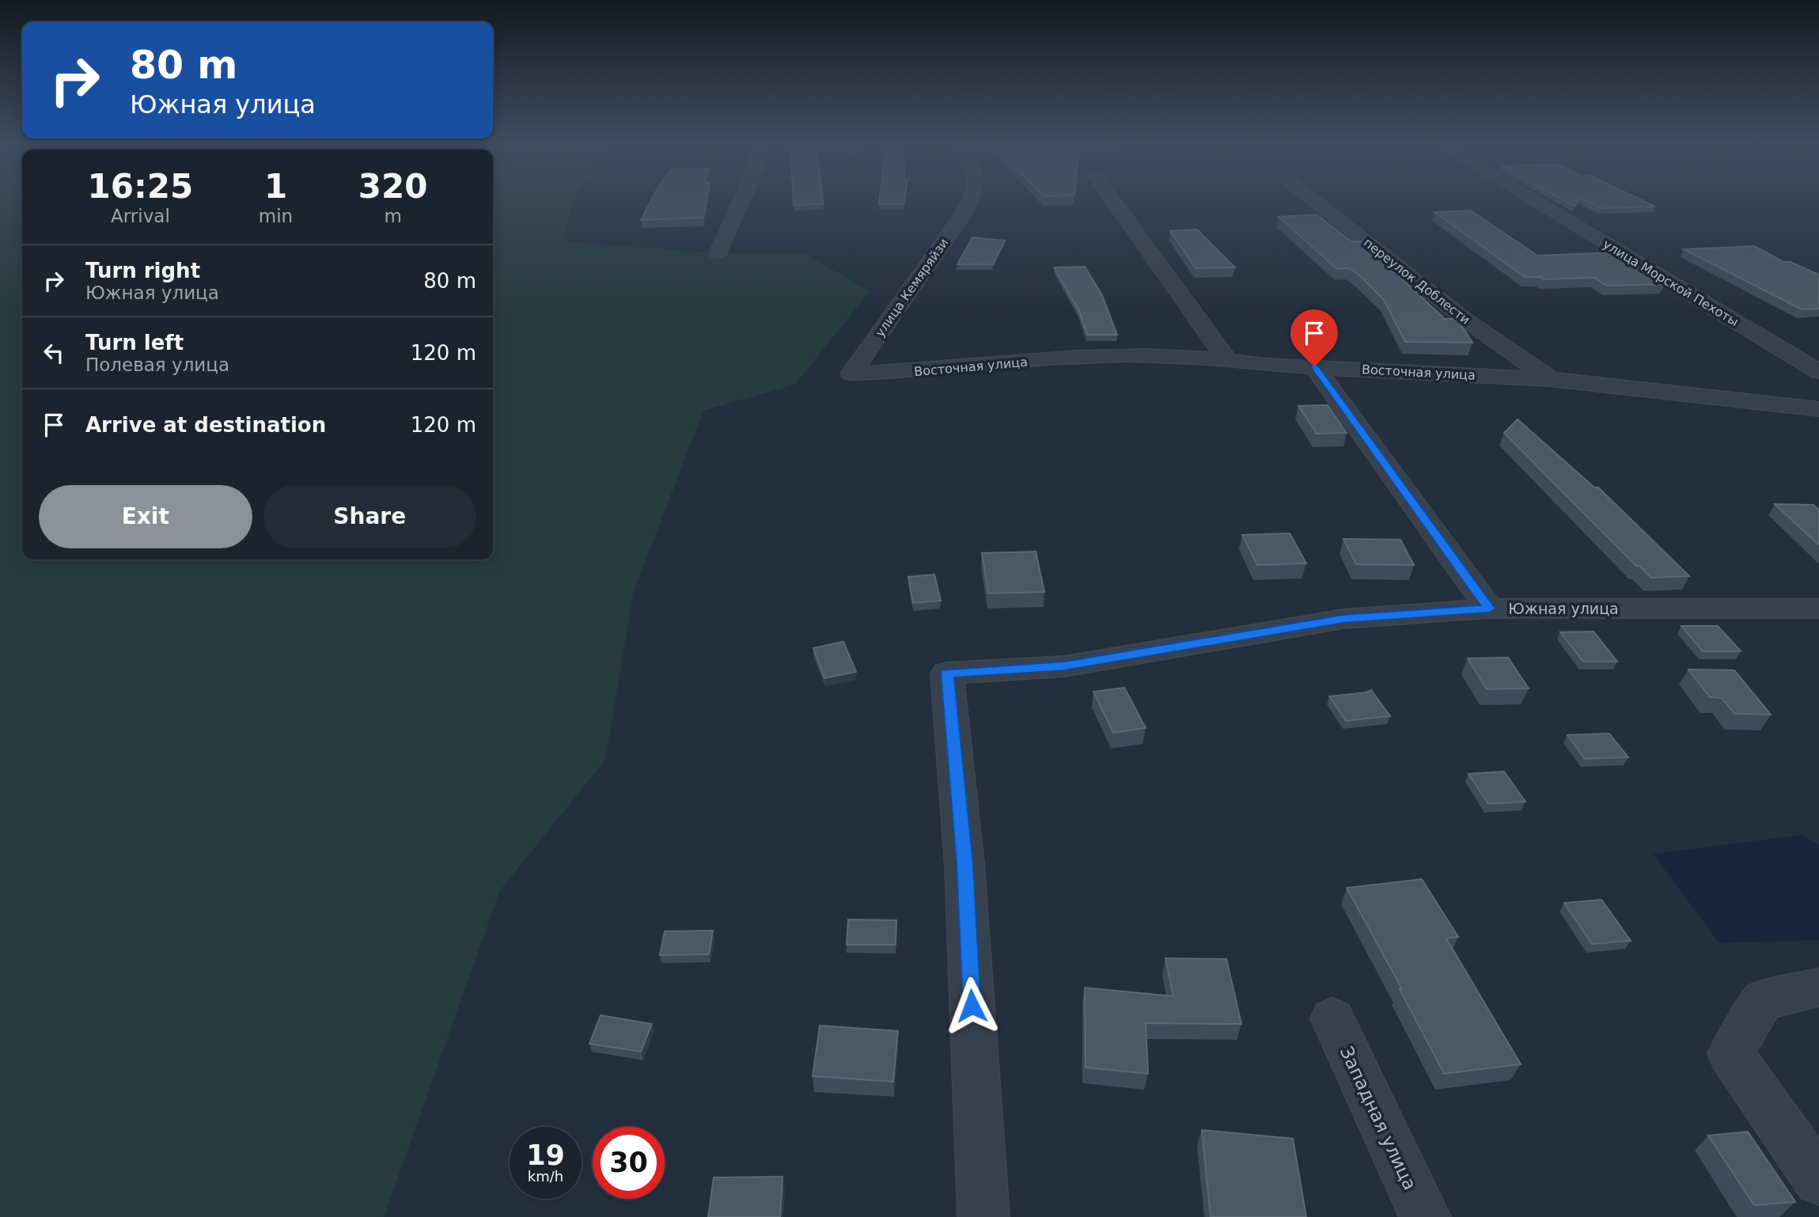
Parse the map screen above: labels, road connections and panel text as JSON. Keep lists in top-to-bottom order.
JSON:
{
  "streets": {
    "street": [
      "переулок Доблести",
      "улица Морской Пехоты",
      "улица Кемяряйзи",
      "Восточная улица",
      "Южная улица",
      "Западная улица"
    ]
  },
  "crossings": [
    ["переулок Доблести", "Восточная улица"],
    ["улица Кемяряйзи", "Восточная улица"]
  ],
  "page": {
    "turn": ["80 m", "Южная улица"],
    "eta": [
      "16:25",
      "Arrival",
      "1",
      "min",
      "320",
      "m"
    ],
    "list": [
      {
        "name": "Turn right",
        "note": "Южная улица",
        "value": "80 m"
      },
      {
        "name": "Turn left",
        "note": "Полевая улица",
        "value": "120 m"
      },
      {
        "name": "Arrive at destination",
        "value": "120 m"
      }
    ],
    "buttons": ["Exit", "Share"],
    "speed": "19 km/h",
    "limit": "30"
  }
}
